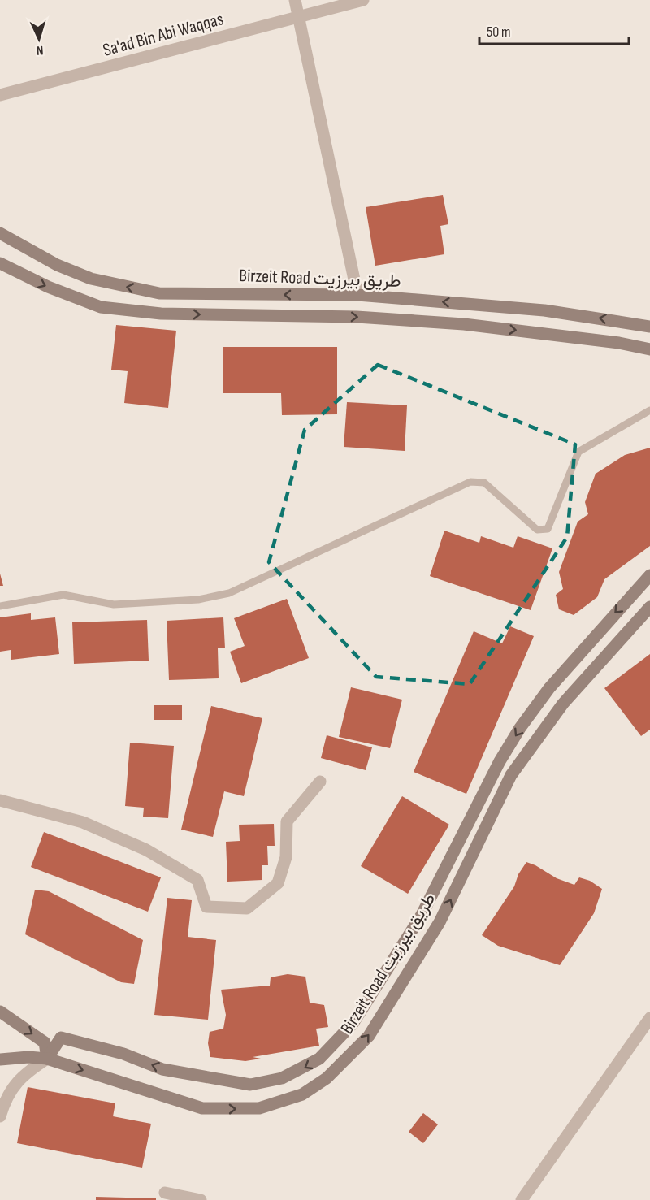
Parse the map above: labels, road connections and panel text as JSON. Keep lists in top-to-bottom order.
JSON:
{
  "streets": {
    "main road": ["Birzeit Road طريق بيرزيت"],
    "street": ["Sa'ad Bin Abi Waqqas"]
  },
  "scale_bar": "50 m",
  "north": "bottom"
}
